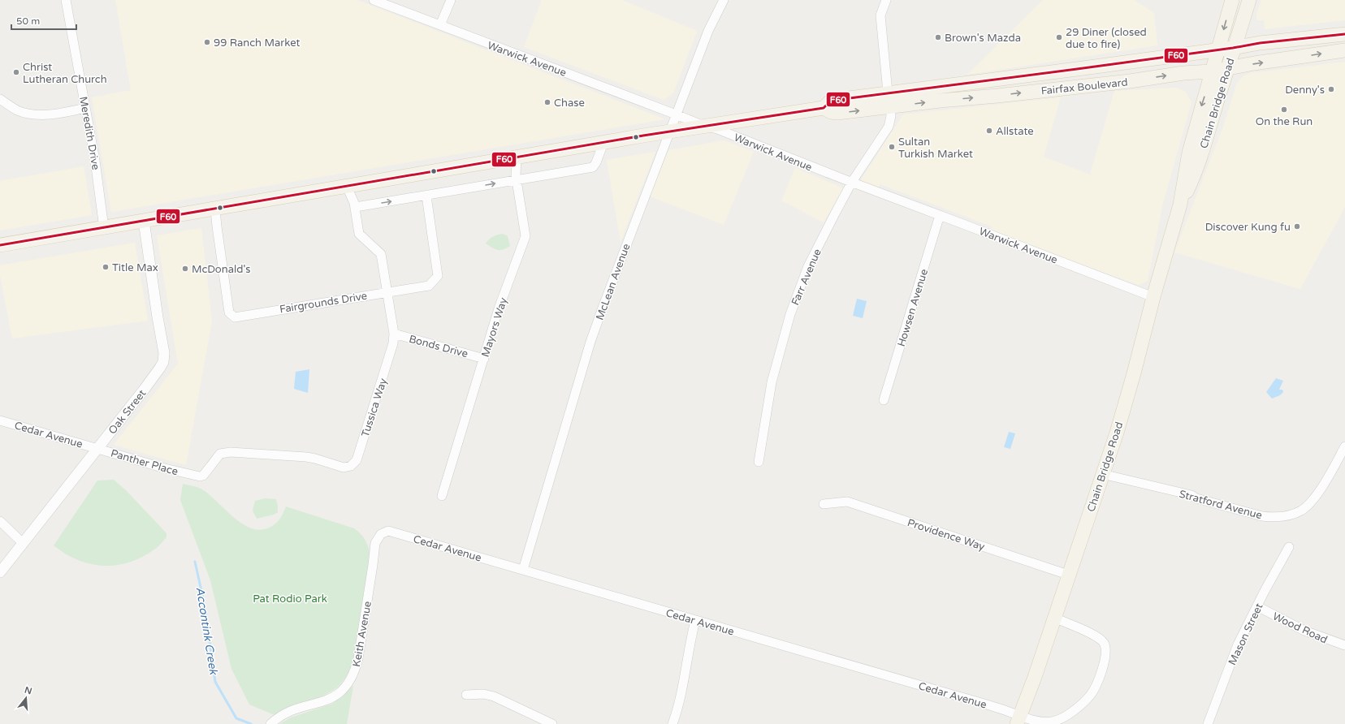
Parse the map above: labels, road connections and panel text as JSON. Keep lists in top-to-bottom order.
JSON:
{
  "streets": {
    "main road": ["Fairfax Boulevard", "Chain Bridge Road"],
    "street": [
      "Warwick Avenue",
      "Meredith Drive",
      "Farr Avenue",
      "McLean Avenue",
      "Fairgrounds Drive",
      "Howsen Avenue",
      "Mayors Way",
      "Bonds Drive",
      "Tussica Way",
      "Oak Street",
      "Cedar Avenue",
      "Panther Place",
      "Stratford Avenue",
      "Providence Way",
      "Wood Road",
      "Keith Avenue",
      "Mason Street"
    ]
  },
  "crossings": [
    ["Warwick Avenue", "Fairfax Boulevard"],
    ["Warwick Avenue", "Chain Bridge Road"],
    ["Warwick Avenue", "Farr Avenue"],
    ["Warwick Avenue", "McLean Avenue"],
    ["Warwick Avenue", "Howsen Avenue"],
    ["Fairfax Boulevard", "Chain Bridge Road"],
    ["Fairfax Boulevard", "Meredith Drive"],
    ["Fairfax Boulevard", "Farr Avenue"],
    ["Fairfax Boulevard", "McLean Avenue"],
    ["Fairfax Boulevard", "Fairgrounds Drive"],
    ["Fairfax Boulevard", "Mayors Way"],
    ["Fairfax Boulevard", "Tussica Way"],
    ["Fairfax Boulevard", "Oak Street"],
    ["Chain Bridge Road", "Cedar Avenue"],
    ["Chain Bridge Road", "Stratford Avenue"],
    ["Chain Bridge Road", "Providence Way"],
    ["McLean Avenue", "Cedar Avenue"],
    ["Fairgrounds Drive", "Tussica Way"],
    ["Mayors Way", "Bonds Drive"],
    ["Bonds Drive", "Tussica Way"],
    ["Tussica Way", "Panther Place"],
    ["Oak Street", "Cedar Avenue"],
    ["Oak Street", "Panther Place"],
    ["Cedar Avenue", "Panther Place"],
    ["Cedar Avenue", "Keith Avenue"],
    ["Wood Road", "Mason Street"]
  ],
  "water": ["Accontink Creek"],
  "parks": ["Pat Rodio Park"],
  "places": [
    "Brown's Mazda",
    "29 Diner (closed due to fire)",
    "99 Ranch Market",
    "Christ Lutheran Church",
    "Denny's",
    "Chase",
    "On the Run",
    "Allstate",
    "Sultan Turkish Market",
    "Discover Kung fu",
    "Title Max",
    "McDonald's"
  ],
  "lines": ["transit line F60"],
  "scale_bar": "50 m",
  "north": "top"
}
